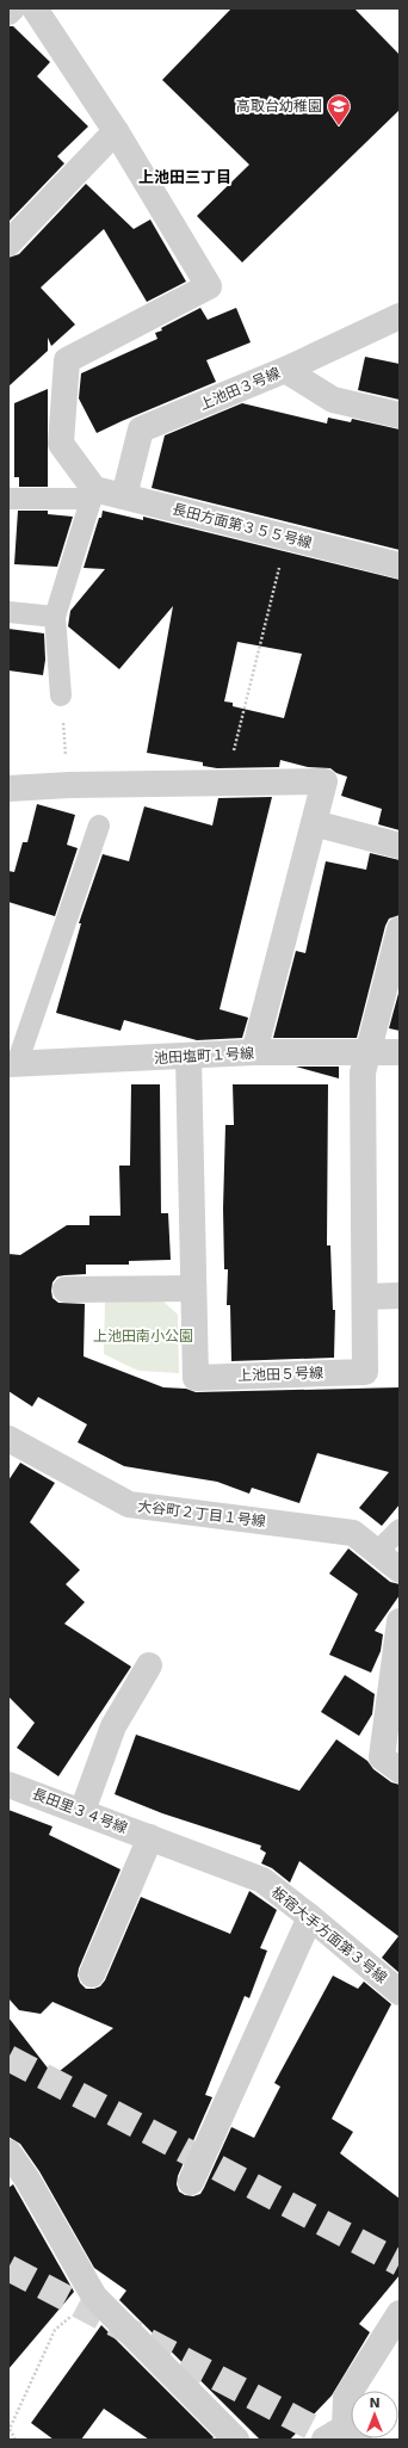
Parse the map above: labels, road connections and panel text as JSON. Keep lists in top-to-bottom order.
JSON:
{
  "streets": {
    "street": [
      "上池田３号線",
      "長田方面第３５５号線",
      "池田塩町１号線",
      "上池田５号線",
      "大谷町２丁目１号線",
      "長田里３４号線",
      "板宿大手方面第３号線"
    ]
  },
  "crossings": [
    ["上池田３号線", "長田方面第３５５号線"],
    ["池田塩町１号線", "上池田５号線"],
    ["長田里３４号線", "板宿大手方面第３号線"]
  ],
  "districts": ["上池田三丁目"],
  "parks": ["上池田南小公園"],
  "places": {
    "school or university": ["高取台幼稚園"]
  },
  "north": "top"
}
